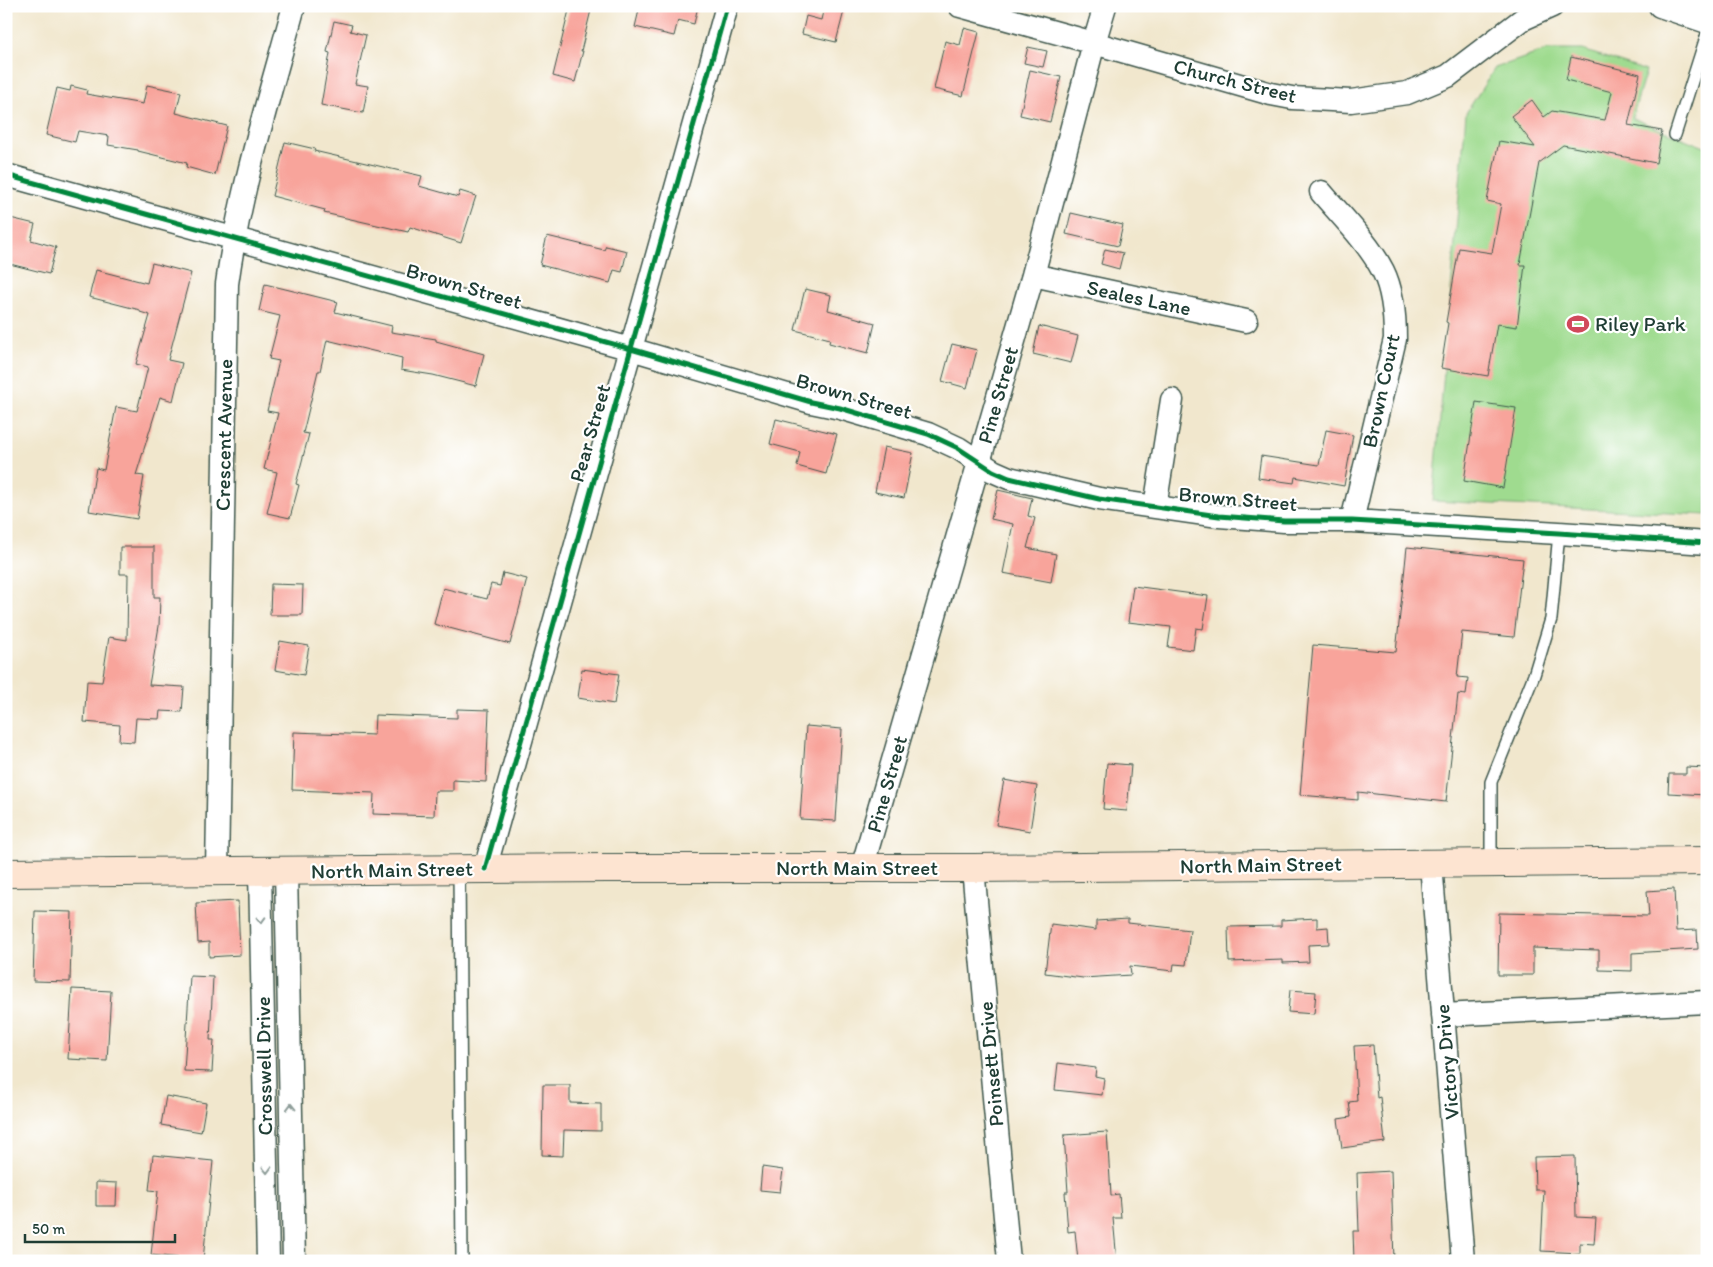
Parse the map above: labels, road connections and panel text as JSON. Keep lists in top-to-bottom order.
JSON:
{
  "streets": {
    "main road": ["North Main Street"],
    "street": [
      "Church Street",
      "Brown Street",
      "Seales Lane",
      "Brown Court",
      "Pine Street",
      "Pear Street",
      "Crescent Avenue",
      "Victory Drive",
      "Poinsett Drive",
      "Crosswell Drive"
    ]
  },
  "crossings": [
    ["Church Street", "Pine Street"],
    ["Brown Street", "Brown Court"],
    ["Brown Street", "Pine Street"],
    ["Brown Street", "Pear Street"],
    ["Brown Street", "Crescent Avenue"],
    ["Seales Lane", "Pine Street"],
    ["Pine Street", "North Main Street"],
    ["Pear Street", "North Main Street"],
    ["Crescent Avenue", "North Main Street"],
    ["North Main Street", "Victory Drive"],
    ["North Main Street", "Poinsett Drive"],
    ["North Main Street", "Crosswell Drive"]
  ],
  "places": {
    "sports": ["Riley Park"]
  },
  "scale_bar": "50 m"
}
